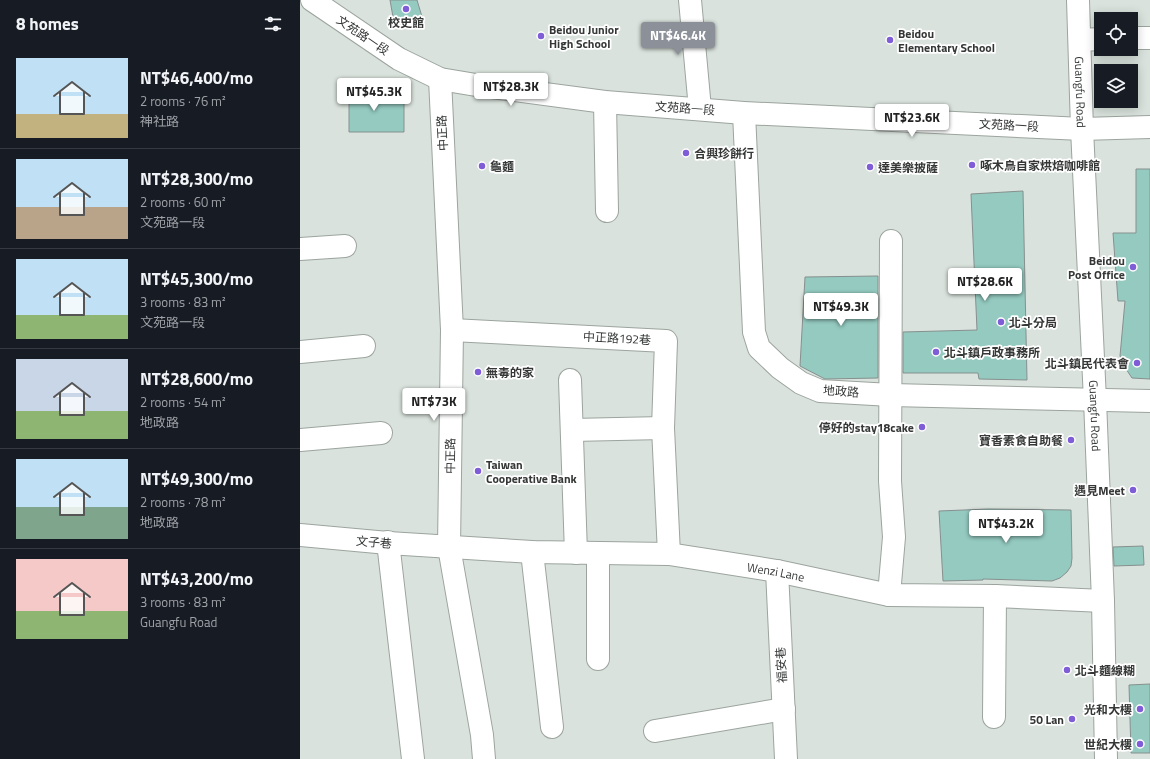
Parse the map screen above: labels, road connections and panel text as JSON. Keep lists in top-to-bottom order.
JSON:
{
  "streets": {
    "street": [
      "文苑路一段",
      "Guangfu Road",
      "中正路",
      "中正路192巷",
      "地政路",
      "文子巷",
      "Wenzi Lane",
      "福安巷"
    ]
  },
  "crossings": [
    ["文苑路一段", "Guangfu Road"],
    ["文苑路一段", "中正路"],
    ["文苑路一段", "地政路"],
    ["Guangfu Road", "地政路"],
    ["Guangfu Road", "Wenzi Lane"],
    ["中正路", "中正路192巷"],
    ["中正路", "文子巷"],
    ["中正路", "Wenzi Lane"],
    ["中正路192巷", "Wenzi Lane"],
    ["文子巷", "Wenzi Lane"],
    ["Wenzi Lane", "福安巷"]
  ],
  "places": [
    "校史館",
    "Beidou Junior High School",
    "Beidou Elementary School",
    "合興珍餅行",
    "啄木鳥自家烘焙咖啡館",
    "龜麵",
    "達美樂披薩",
    "Beidou Post Office",
    "北斗分局",
    "北斗鎮戶政事務所",
    "北斗鎮民代表會",
    "無毒的家",
    "停好的stay18cake",
    "寶香素食自助餐",
    "Taiwan Cooperative Bank",
    "遇見Meet",
    "北斗麵線糊",
    "光和大樓",
    "50 Lan",
    "世紀大樓"
  ],
  "page": {
    "heading": "8 homes",
    "price": [
      "NT$46.4K",
      "NT$28.3K",
      "NT$45.3K",
      "NT$23.6K",
      "NT$28.6K",
      "NT$49.3K",
      "NT$73K",
      "NT$43.2K"
    ],
    "list": [
      {
        "name": "NT$46,400/mo",
        "note": "2 rooms · 76 m² · 神社路"
      },
      {
        "name": "NT$28,300/mo",
        "note": "2 rooms · 60 m² · 文苑路一段"
      },
      {
        "name": "NT$45,300/mo",
        "note": "3 rooms · 83 m² · 文苑路一段"
      },
      {
        "name": "NT$28,600/mo",
        "note": "2 rooms · 54 m² · 地政路"
      },
      {
        "name": "NT$49,300/mo",
        "note": "2 rooms · 78 m² · 地政路"
      },
      {
        "name": "NT$43,200/mo",
        "note": "3 rooms · 83 m² · Guangfu Road"
      }
    ]
  }
}
